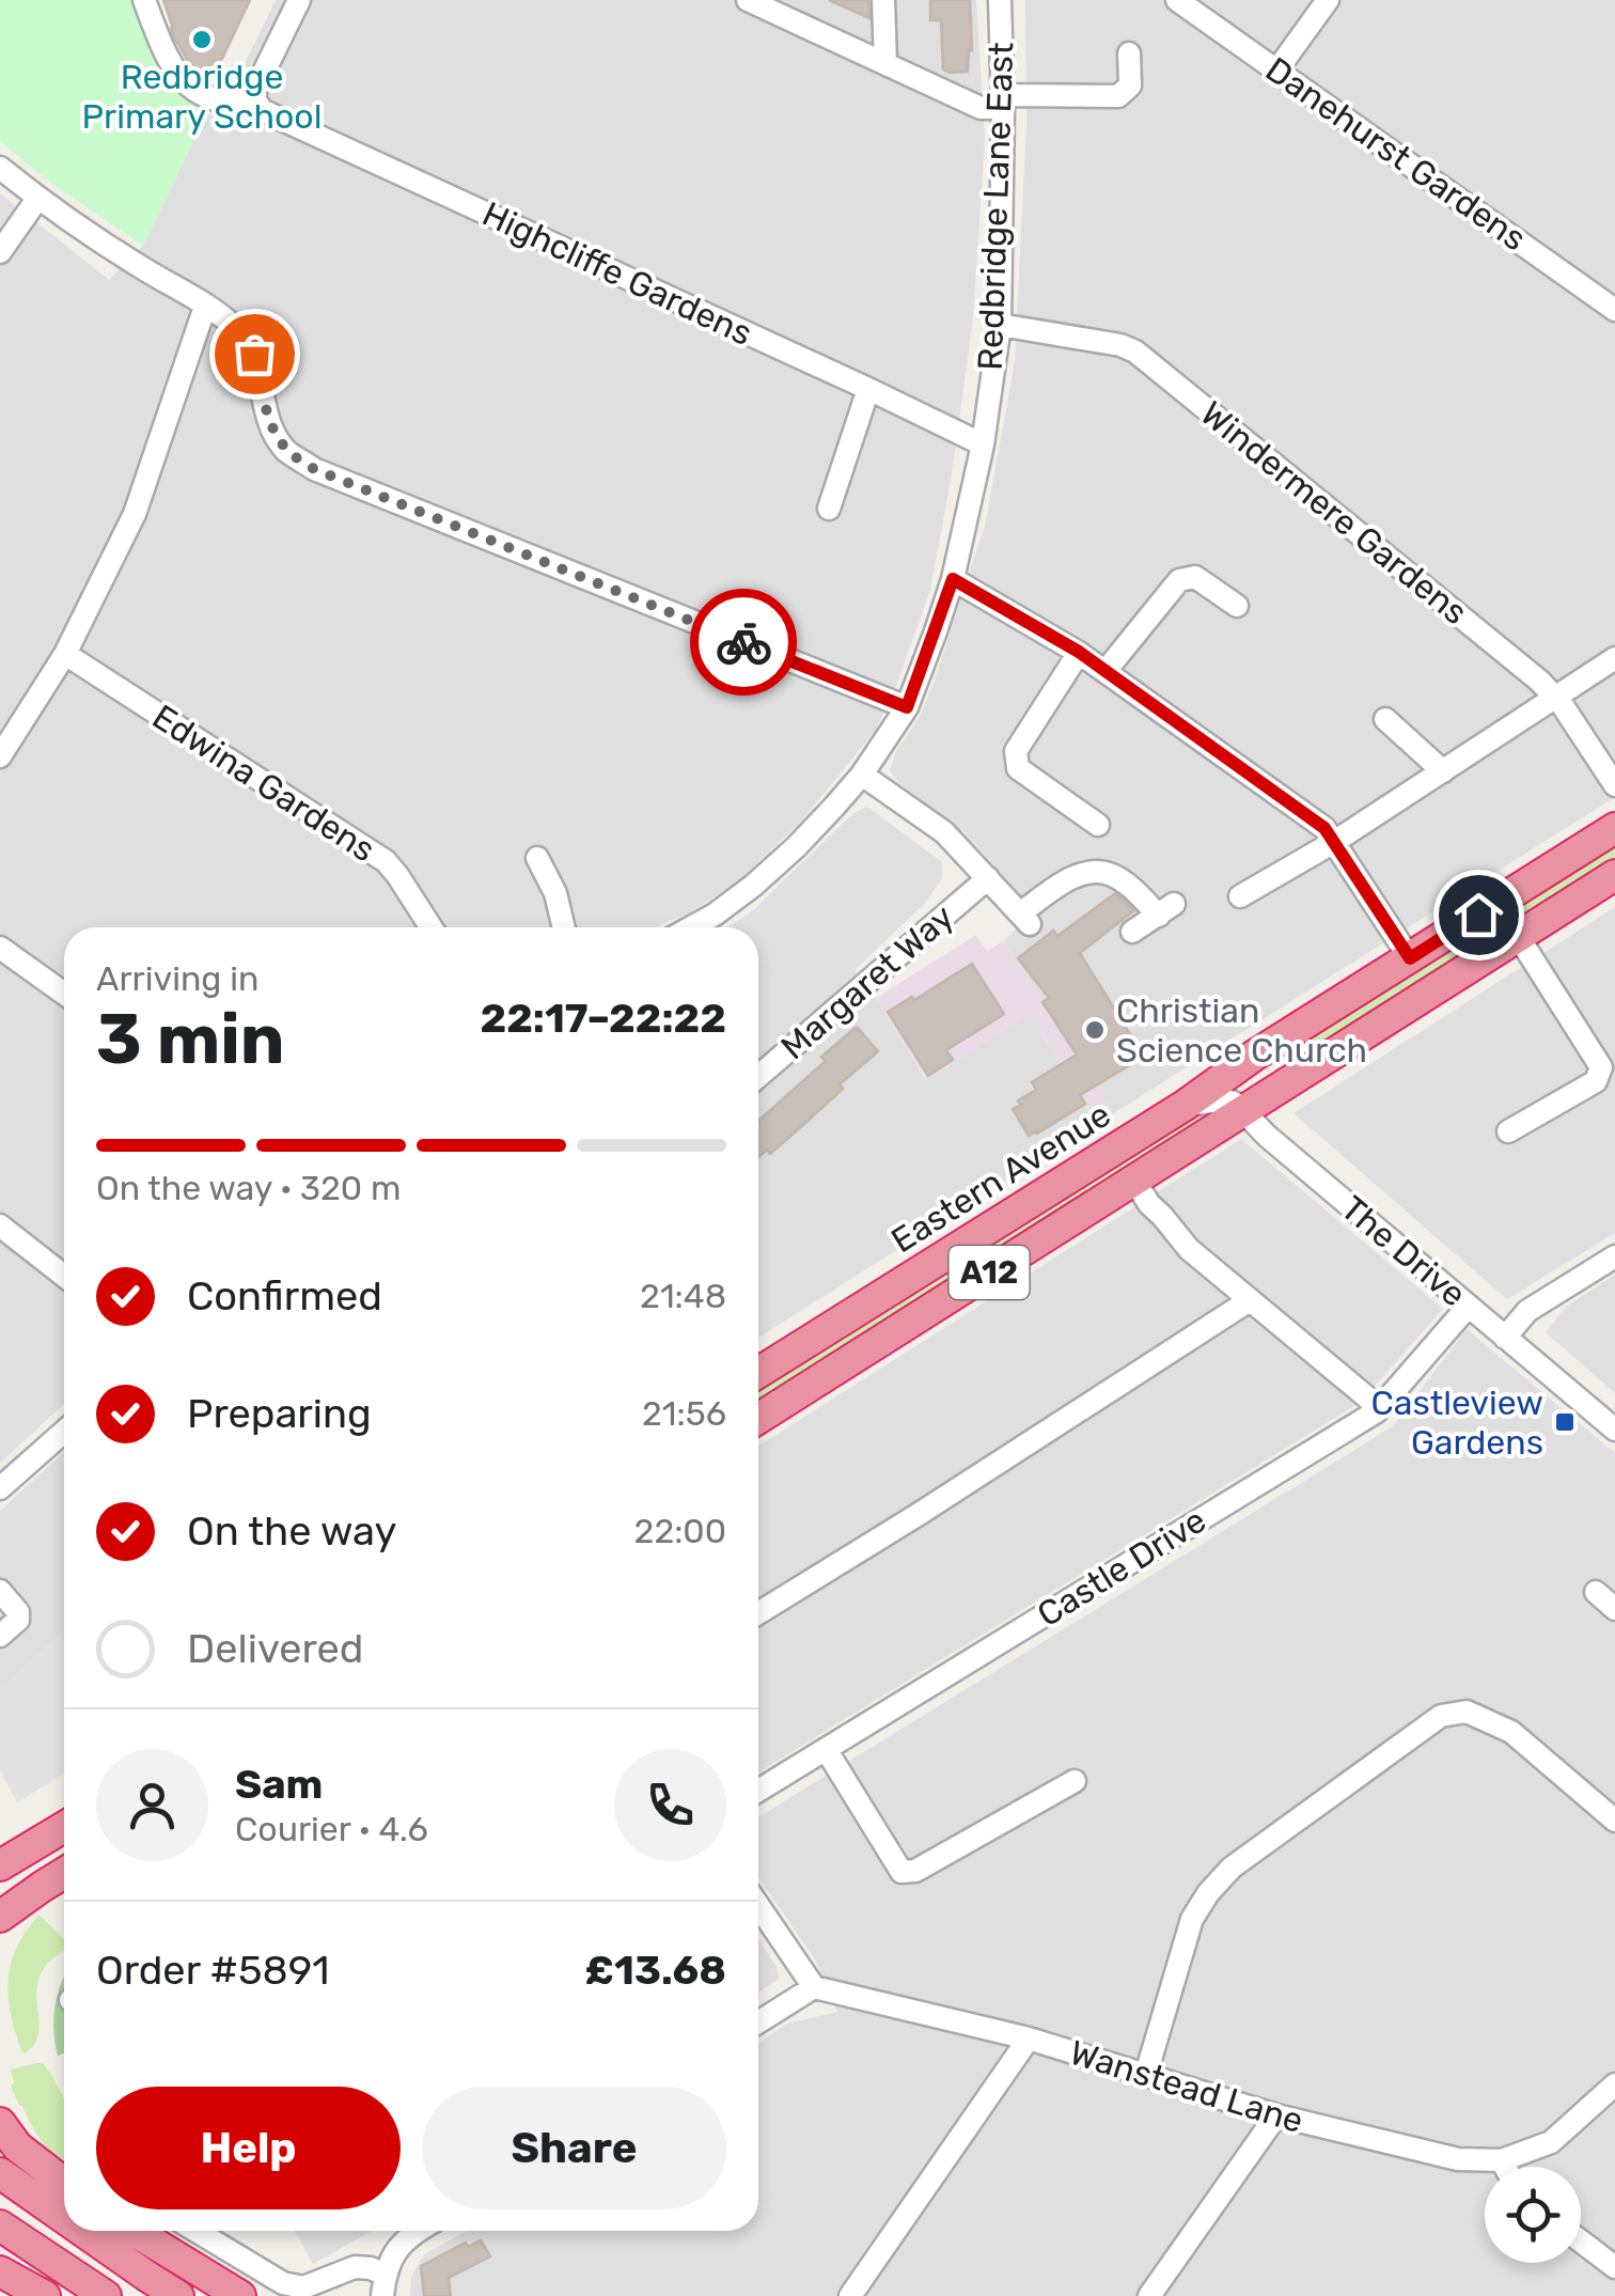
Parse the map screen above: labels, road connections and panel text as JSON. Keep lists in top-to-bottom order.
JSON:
{
  "streets": {
    "highway": ["Eastern Avenue", "A12"],
    "street": [
      "Danehurst Gardens",
      "Redbridge Lane East",
      "Highcliffe Gardens",
      "Windermere Gardens",
      "Edwina Gardens",
      "Margaret Way",
      "The Drive",
      "Castle Drive",
      "Wanstead Lane"
    ]
  },
  "crossings": [
    ["Redbridge Lane East", "Highcliffe Gardens"],
    ["Redbridge Lane East", "Windermere Gardens"],
    ["Redbridge Lane East", "Margaret Way"],
    ["The Drive", "A12"],
    ["The Drive", "Castle Drive"]
  ],
  "places": {
    "other": ["Redbridge Primary School", "Christian Science Church"],
    "transit": ["Castleview Gardens"]
  },
  "page": {
    "heading": ["3 min", "Arriving in", "22:17–22:22"],
    "panel": [
      "Sam",
      "Courier · 4.6",
      "Order #5891",
      "£13.68"
    ],
    "bar": "On the way · 320 m",
    "list": [
      ["Confirmed", "21:48"],
      ["Preparing", "21:56"],
      ["On the way", "22:00"],
      "Delivered"
    ],
    "buttons": ["Help", "Share"]
  }
}
